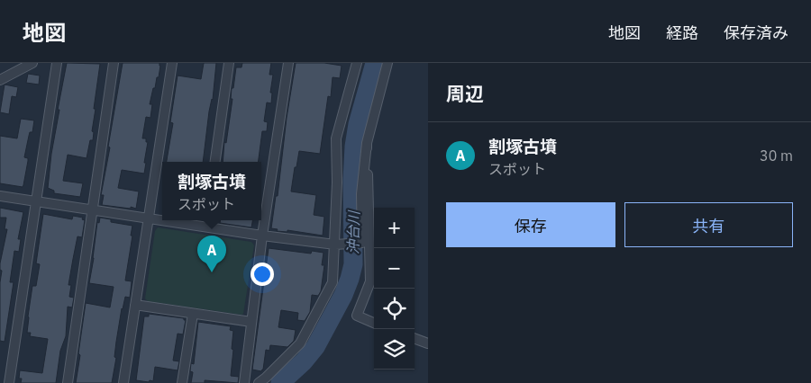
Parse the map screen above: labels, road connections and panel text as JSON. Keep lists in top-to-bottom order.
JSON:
{
  "water": ["沖台川"],
  "page": {
    "header": "地図",
    "nav": ["地図", "経路", "保存済み"],
    "heading": "周辺",
    "list": [
      {
        "mark": "A",
        "name": "割塚古墳",
        "note": "スポット",
        "value": "30 m"
      }
    ],
    "popup": ["割塚古墳", "スポット"],
    "buttons": ["保存", "共有"],
    "map_buttons": ["+", "−"],
    "pins": "A"
  }
}
